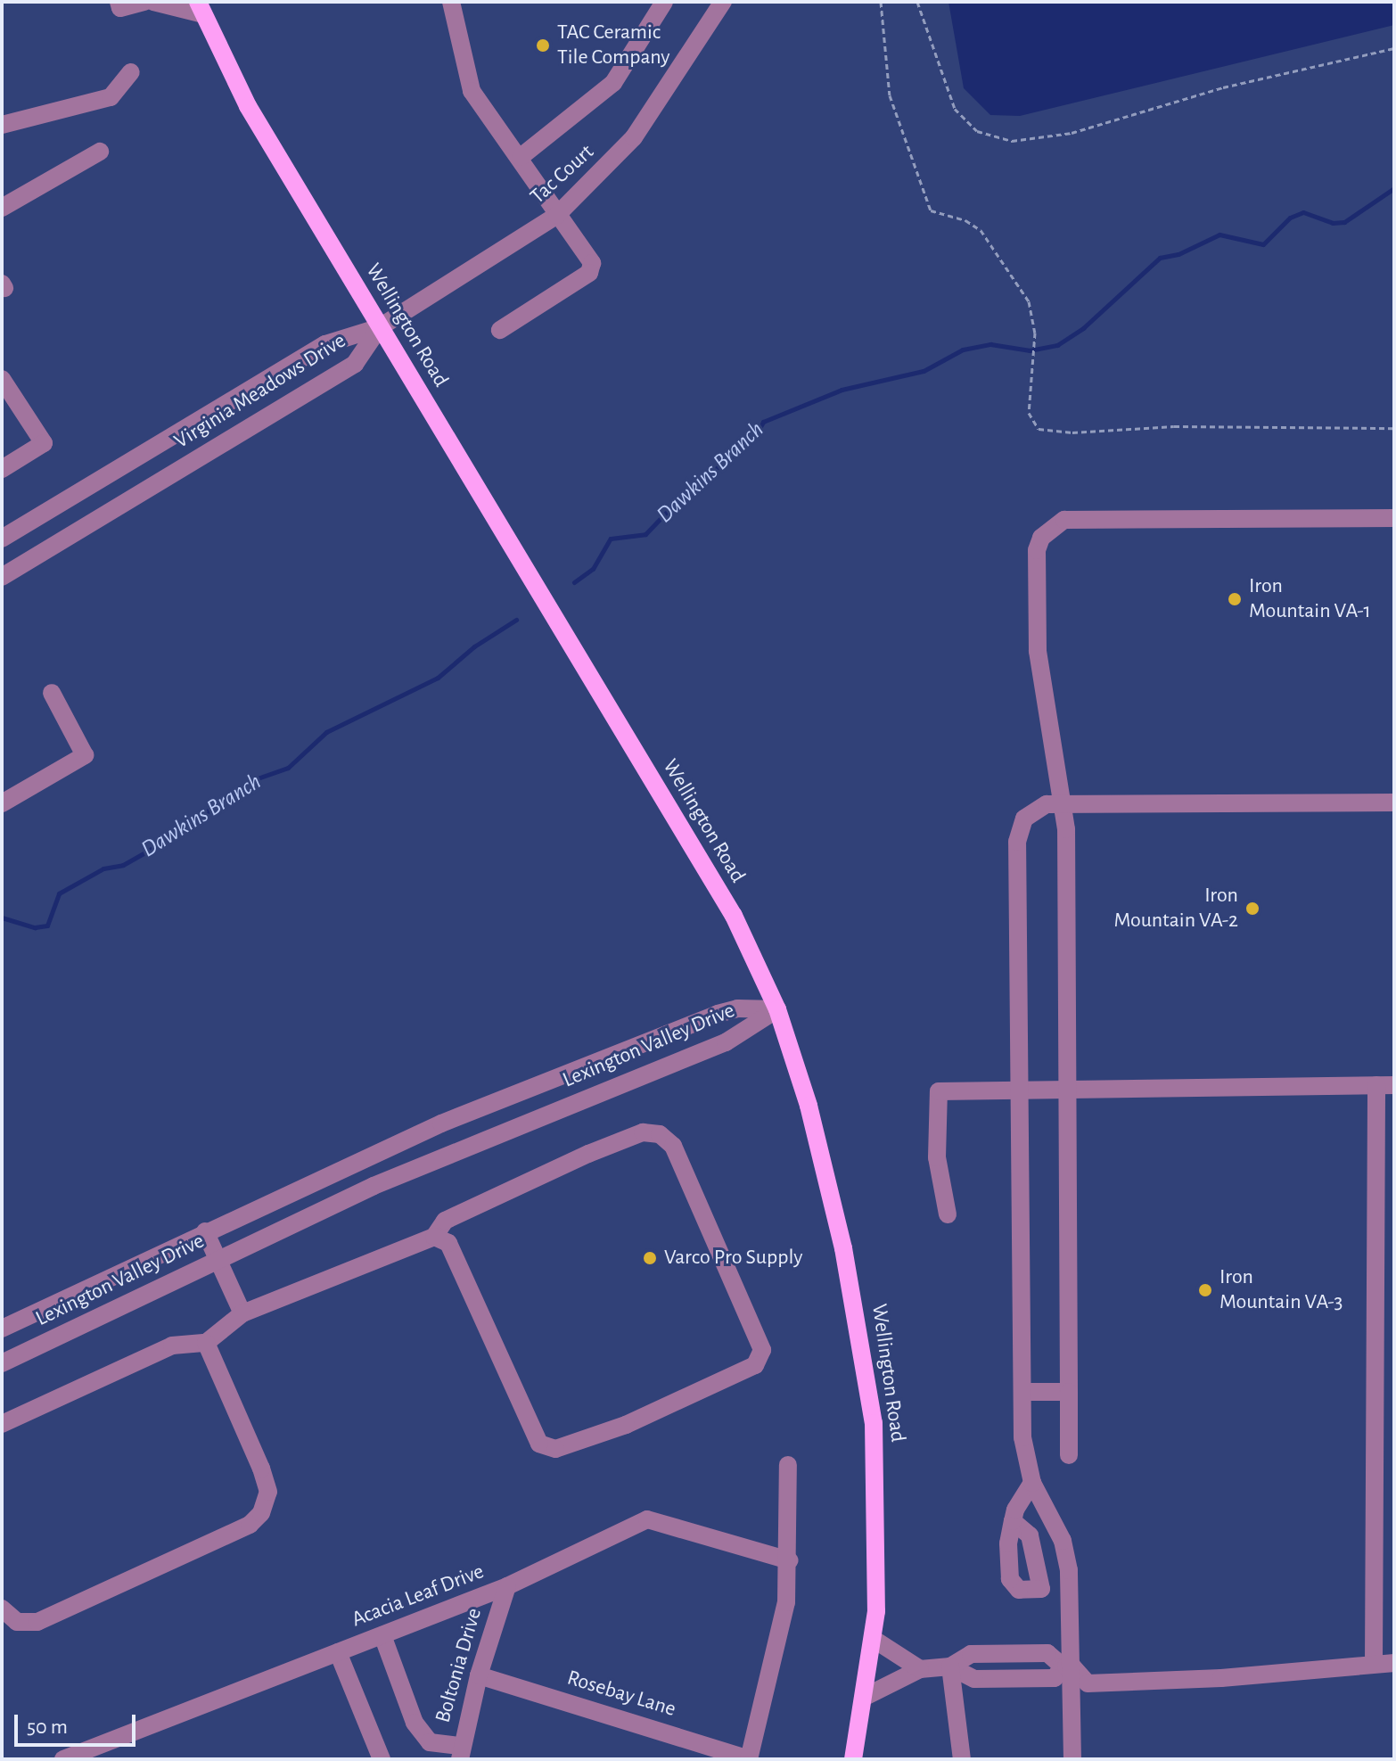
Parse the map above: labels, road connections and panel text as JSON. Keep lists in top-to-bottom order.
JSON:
{
  "streets": {
    "main road": ["Wellington Road"],
    "street": [
      "Tac Court",
      "Virginia Meadows Drive",
      "Lexington Valley Drive",
      "Acacia Leaf Drive",
      "Boltonia Drive",
      "Rosebay Lane"
    ]
  },
  "crossings": [
    ["Tac Court", "Wellington Road"],
    ["Tac Court", "Virginia Meadows Drive"],
    ["Wellington Road", "Virginia Meadows Drive"],
    ["Wellington Road", "Lexington Valley Drive"],
    ["Acacia Leaf Drive", "Boltonia Drive"],
    ["Boltonia Drive", "Rosebay Lane"]
  ],
  "water": ["Dawkins Branch"],
  "places": [
    "TAC Ceramic Tile Company",
    "Iron Mountain VA-1",
    "Iron Mountain VA-2",
    "Varco Pro Supply",
    "Iron Mountain VA-3"
  ],
  "scale_bar": "50 m"
}
